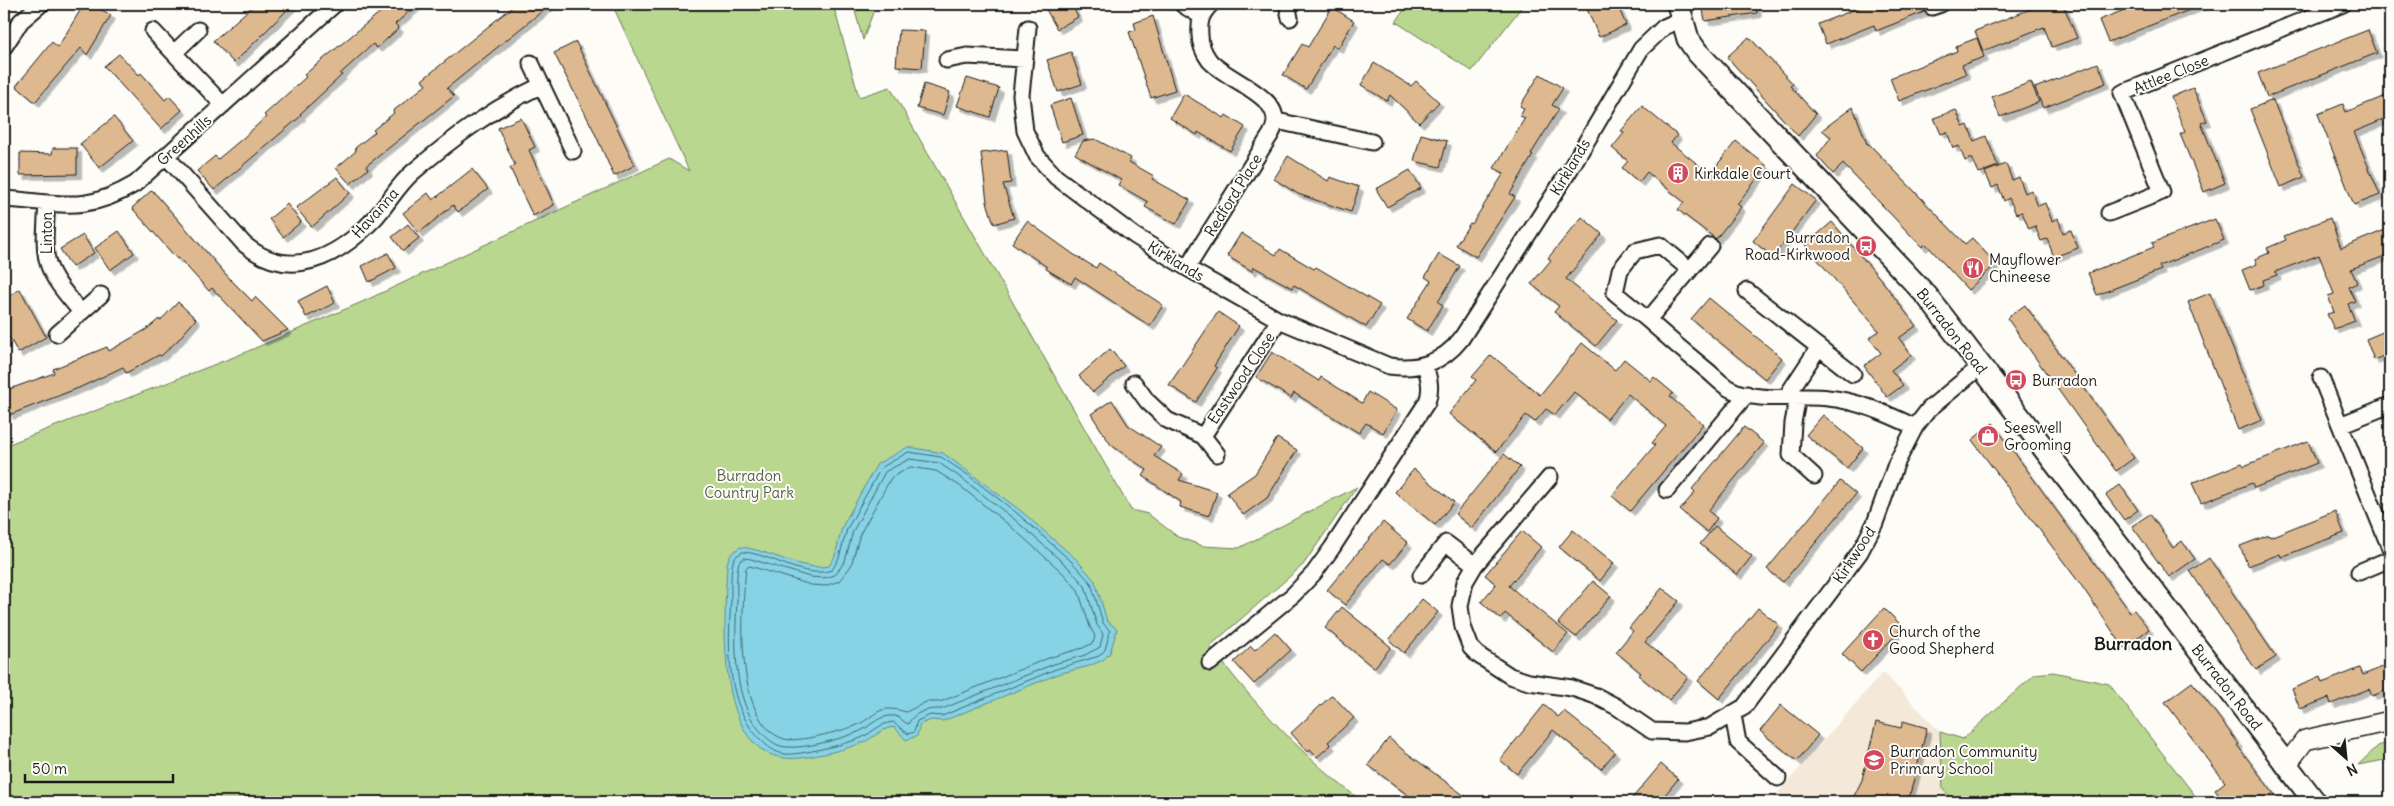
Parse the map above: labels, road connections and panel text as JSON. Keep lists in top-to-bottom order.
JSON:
{
  "streets": {
    "main road": ["Burradon Road"],
    "street": [
      "Attlee Close",
      "Greenhills",
      "Kirklands",
      "Redford Place",
      "Havanna",
      "Linton",
      "Eastwood Close",
      "Kirkwood"
    ]
  },
  "crossings": [
    ["Greenhills", "Havanna"],
    ["Greenhills", "Linton"],
    ["Kirklands", "Redford Place"],
    ["Kirklands", "Burradon Road"],
    ["Kirklands", "Eastwood Close"],
    ["Burradon Road", "Kirkwood"]
  ],
  "districts": ["Burradon"],
  "parks": ["Burradon Country Park"],
  "places": {
    "building": ["Kirkdale Court"],
    "bus stop": ["Burradon Road-Kirkwood", "Burradon"],
    "restaurant": ["Mayflower Chineese"],
    "shop": ["Seeswell Grooming"],
    "church": ["Church of the Good Shepherd"],
    "school or university": ["Burradon Community Primary School"]
  },
  "scale_bar": "50 m",
  "north": "bottom right"
}
